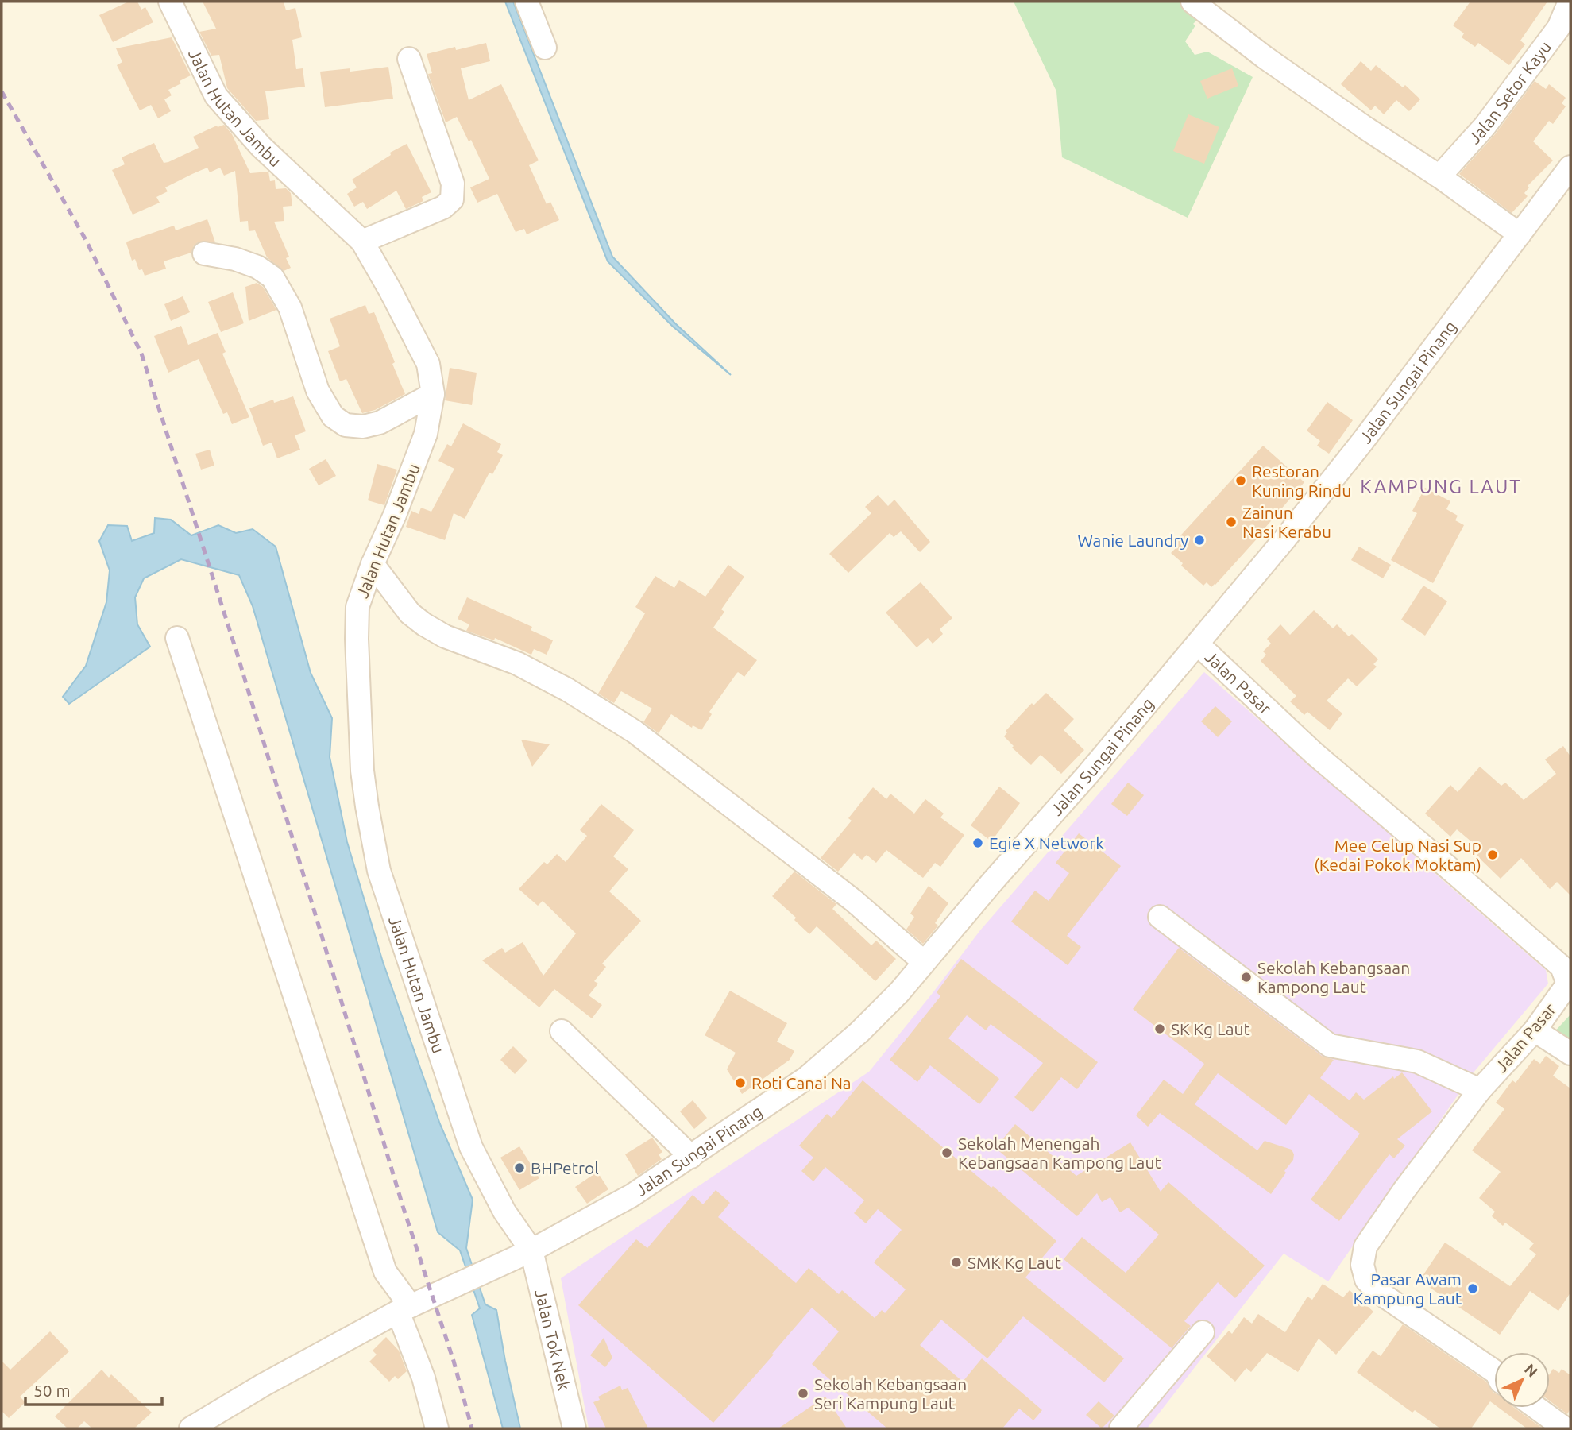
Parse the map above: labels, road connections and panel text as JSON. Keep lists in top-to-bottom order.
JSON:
{
  "streets": {
    "street": [
      "Jalan Setor Kayu",
      "Jalan Hutan Jambu",
      "Jalan Sungai Pinang",
      "Jalan Pasar",
      "Jalan Tok Nek"
    ]
  },
  "crossings": [
    ["Jalan Hutan Jambu", "Jalan Sungai Pinang"],
    ["Jalan Hutan Jambu", "Jalan Tok Nek"],
    ["Jalan Sungai Pinang", "Jalan Pasar"],
    ["Jalan Sungai Pinang", "Jalan Tok Nek"]
  ],
  "districts": ["KAMPUNG LAUT"],
  "places": [
    "Restoran Kuning Rindu",
    "Zainun Nasi Kerabu",
    "Wanie Laundry",
    "Egie X Network",
    "Mee Celup Nasi Sup (Kedai Pokok Moktam)",
    "Sekolah Kebangsaan Kampong Laut",
    "SK Kg Laut",
    "Roti Canai Na",
    "Sekolah Menengah Kebangsaan Kampong Laut",
    "BHPetrol",
    "SMK Kg Laut",
    "Pasar Awam Kampung Laut",
    "Sekolah Kebangsaan Seri Kampung Laut"
  ],
  "scale_bar": "50 m",
  "north": "top right"
}
